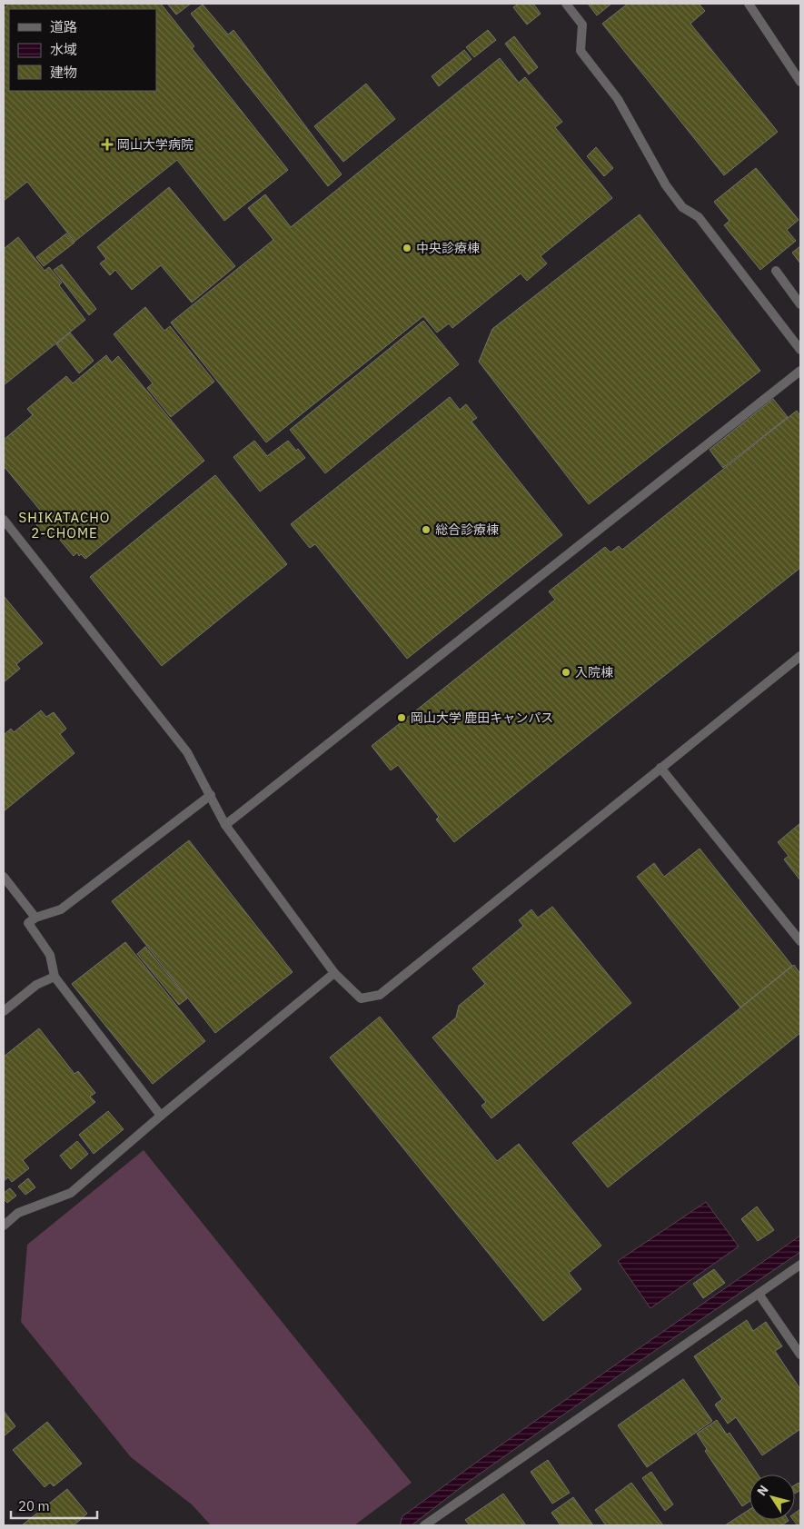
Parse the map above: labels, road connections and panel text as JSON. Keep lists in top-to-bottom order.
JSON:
{
  "districts": ["SHIKATACHO 2-CHOME"],
  "places": {
    "health": ["岡山大学病院"],
    "other": [
      "中央診療棟",
      "総合診療棟",
      "入院棟",
      "岡山大学 鹿田キャンパス"
    ]
  },
  "legend": ["道路", "水域", "建物"],
  "scale_bar": "20 m",
  "north": "top left"
}
